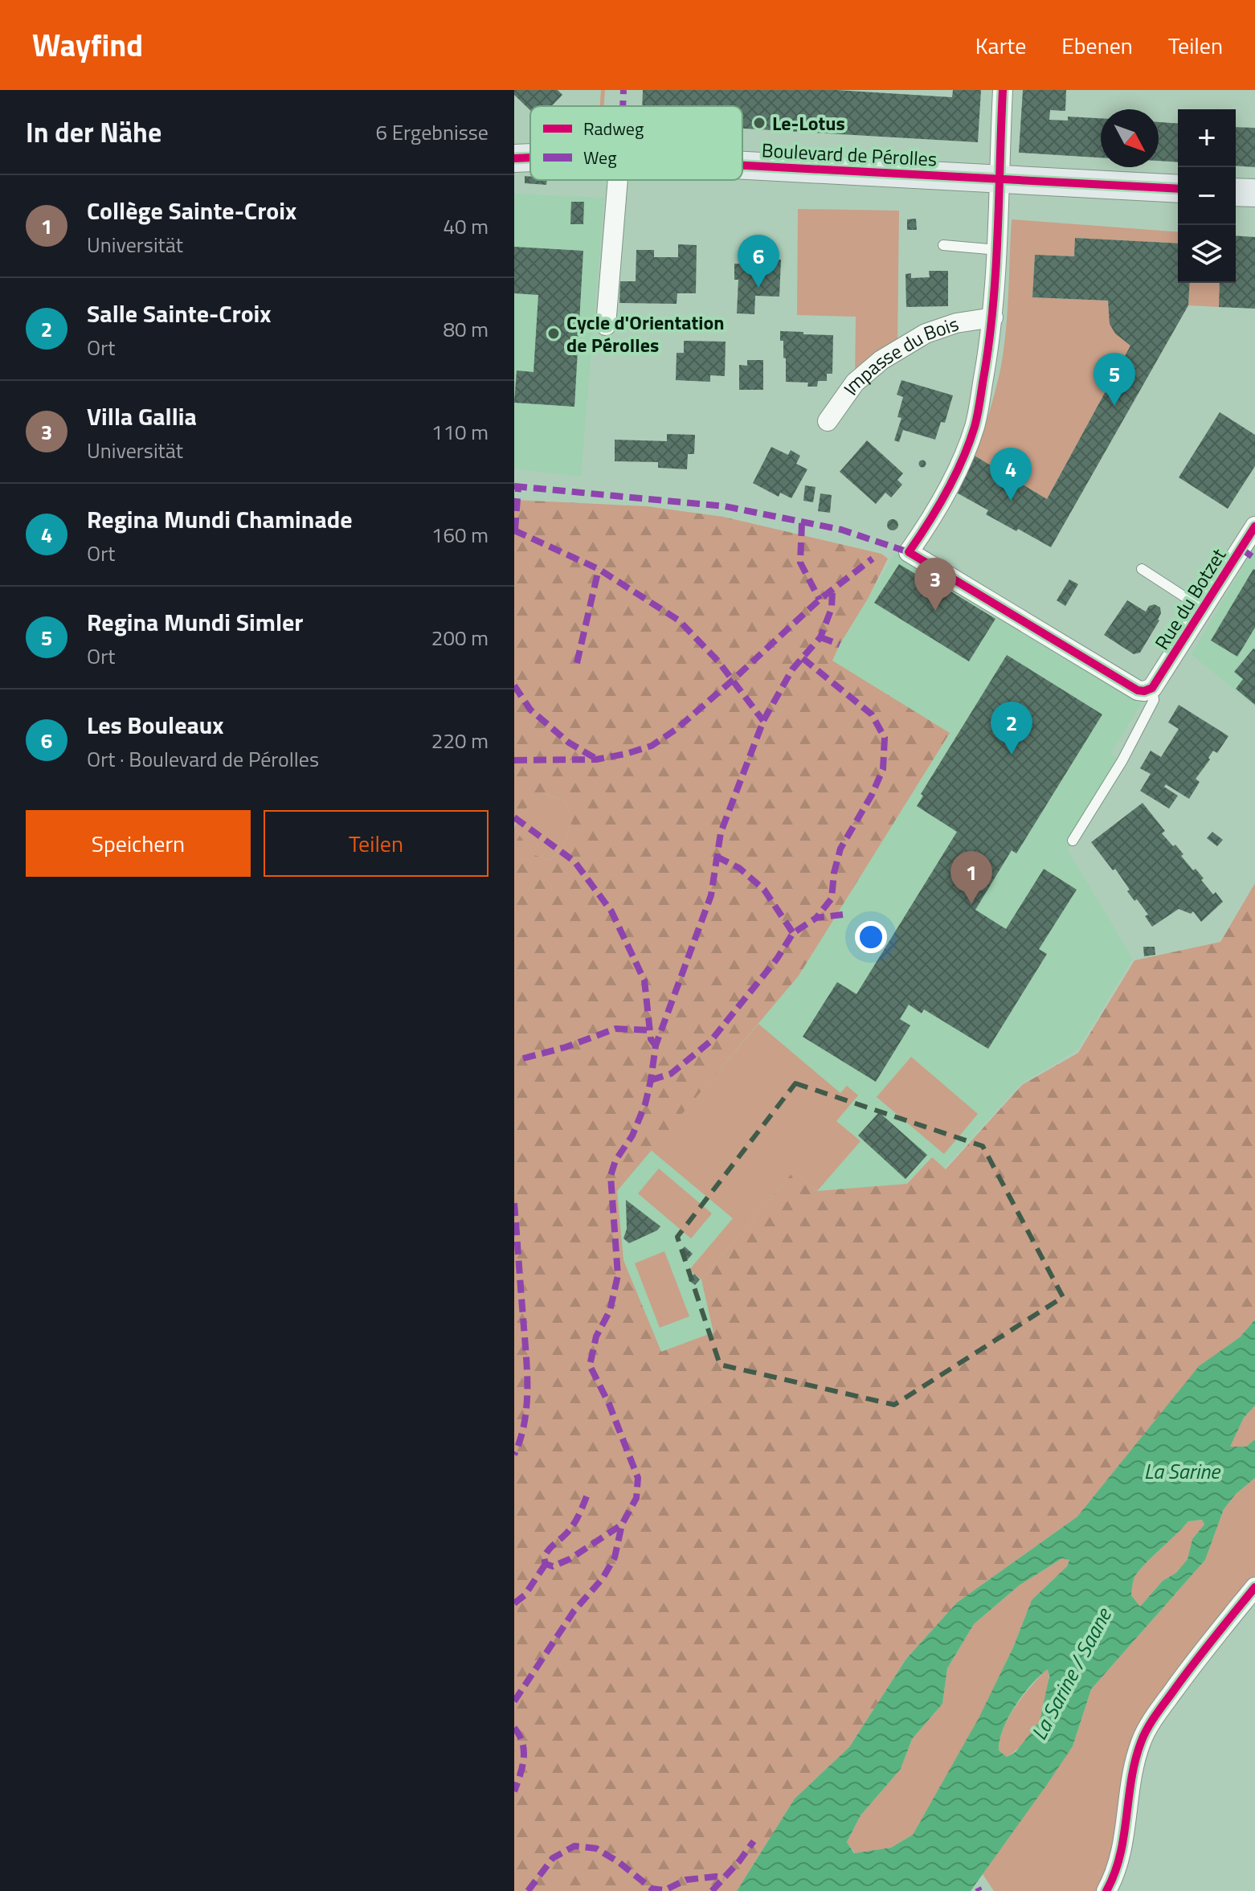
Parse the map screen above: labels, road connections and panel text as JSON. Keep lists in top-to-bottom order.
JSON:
{
  "streets": {
    "main road": ["Boulevard de Pérolles"],
    "street": ["Impasse du Bois", "Rue du Botzet"]
  },
  "water": ["La Sarine", "La Sarine / Saane"],
  "places": ["Le-Lotus", "Cycle d'Orientation de Pérolles"],
  "legend": ["Radweg", "Weg"],
  "north": "bottom right",
  "page": {
    "header": "Wayfind",
    "nav": ["Karte", "Ebenen", "Teilen"],
    "heading": ["In der Nähe", "6 Ergebnisse"],
    "map_buttons": ["+", "−"],
    "list": [
      {
        "mark": "1",
        "name": "Collège Sainte-Croix",
        "note": "Universität",
        "value": "40 m"
      },
      {
        "mark": "2",
        "name": "Salle Sainte-Croix",
        "note": "Ort",
        "value": "80 m"
      },
      {
        "mark": "3",
        "name": "Villa Gallia",
        "note": "Universität",
        "value": "110 m"
      },
      {
        "mark": "4",
        "name": "Regina Mundi Chaminade",
        "note": "Ort",
        "value": "160 m"
      },
      {
        "mark": "5",
        "name": "Regina Mundi Simler",
        "note": "Ort",
        "value": "200 m"
      },
      {
        "mark": "6",
        "name": "Les Bouleaux",
        "note": "Ort · Boulevard de Pérolles",
        "value": "220 m"
      }
    ],
    "pins": [
      "6",
      "5",
      "4",
      "3",
      "2",
      "1"
    ],
    "buttons": ["Speichern", "Teilen"]
  }
}
